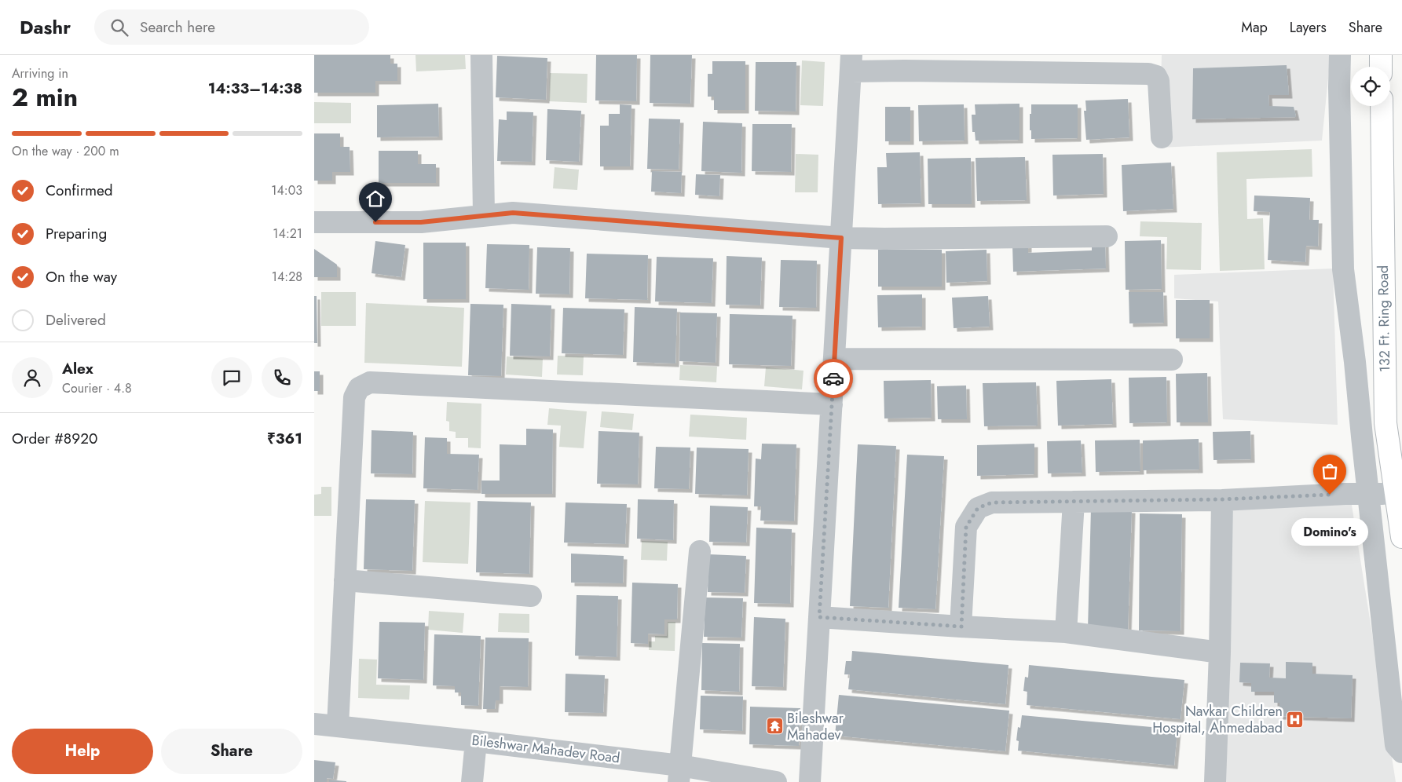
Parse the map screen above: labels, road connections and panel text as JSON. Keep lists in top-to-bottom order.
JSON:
{
  "streets": {
    "main road": ["132 Ft. Ring Road"],
    "street": ["Bileshwar Mahadev Road"]
  },
  "places": {
    "other": ["Domino's"],
    "hospital": ["Navkar Children Hospital, Ahmedabad"],
    "temple": ["Bileshwar Mahadev"]
  },
  "page": {
    "header": "Dashr",
    "search": "Search here",
    "nav": ["Map", "Layers", "Share"],
    "heading": ["2 min", "Arriving in", "14:33–14:38"],
    "panel": [
      "Alex",
      "Courier · 4.8",
      "Order #8920",
      "₹361"
    ],
    "bar": "On the way · 200 m",
    "list": [
      ["Confirmed", "14:03"],
      ["Preparing", "14:21"],
      ["On the way", "14:28"],
      "Delivered"
    ],
    "bubble": "Domino's",
    "buttons": ["Help", "Share"]
  }
}
